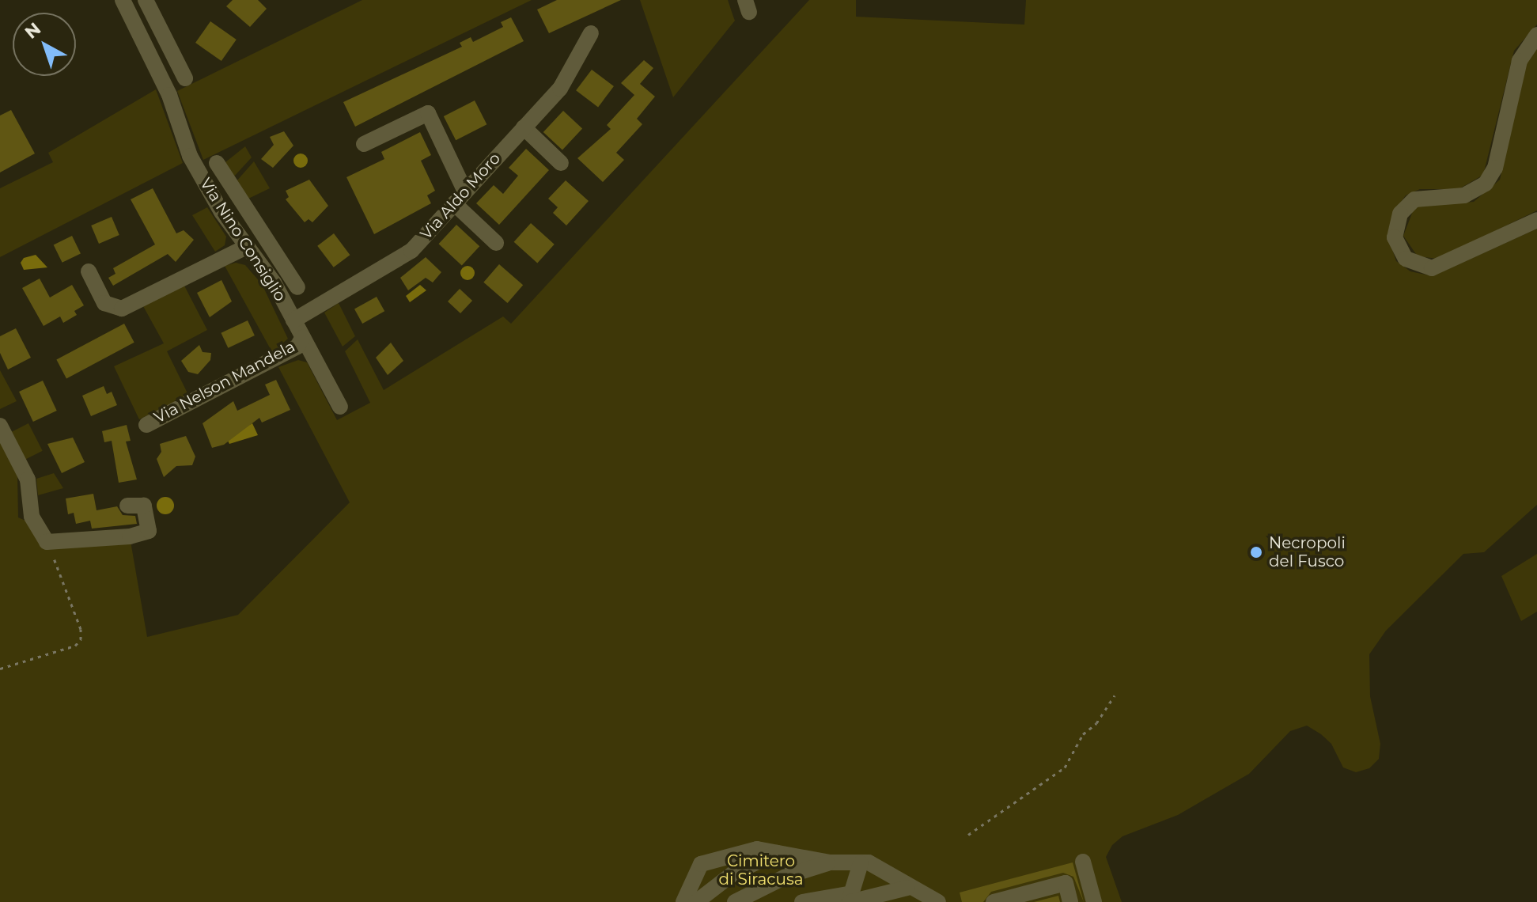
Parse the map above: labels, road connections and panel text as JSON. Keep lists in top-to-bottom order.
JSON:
{
  "streets": {
    "street": ["Via Aldo Moro", "Via Nino Consiglio", "Via Nelson Mandela"]
  },
  "crossings": [
    ["Via Aldo Moro", "Via Nino Consiglio"],
    ["Via Nino Consiglio", "Via Nelson Mandela"]
  ],
  "parks": ["Cimitero di Siracusa"],
  "places": ["Necropoli del Fusco"],
  "north": "top left"
}
